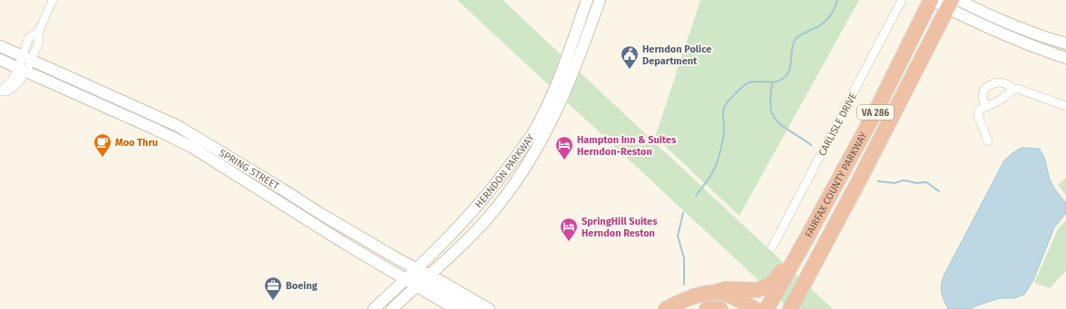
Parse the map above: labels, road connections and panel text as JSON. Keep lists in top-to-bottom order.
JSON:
{
  "streets": {
    "highway": ["VA 286", "FAIRFAX COUNTY PARKWAY"],
    "main road": ["SPRING STREET", "HERNDON PARKWAY"],
    "street": ["CARLISLE DRIVE"]
  },
  "crossings": [
    ["SPRING STREET", "HERNDON PARKWAY"]
  ],
  "places": {
    "public building": ["Herndon Police Department"],
    "cafe": ["Moo Thru"],
    "hotel": ["Hampton Inn & Suites Herndon-Reston", "SpringHill Suites Herndon Reston"],
    "office": ["Boeing"]
  }
}
